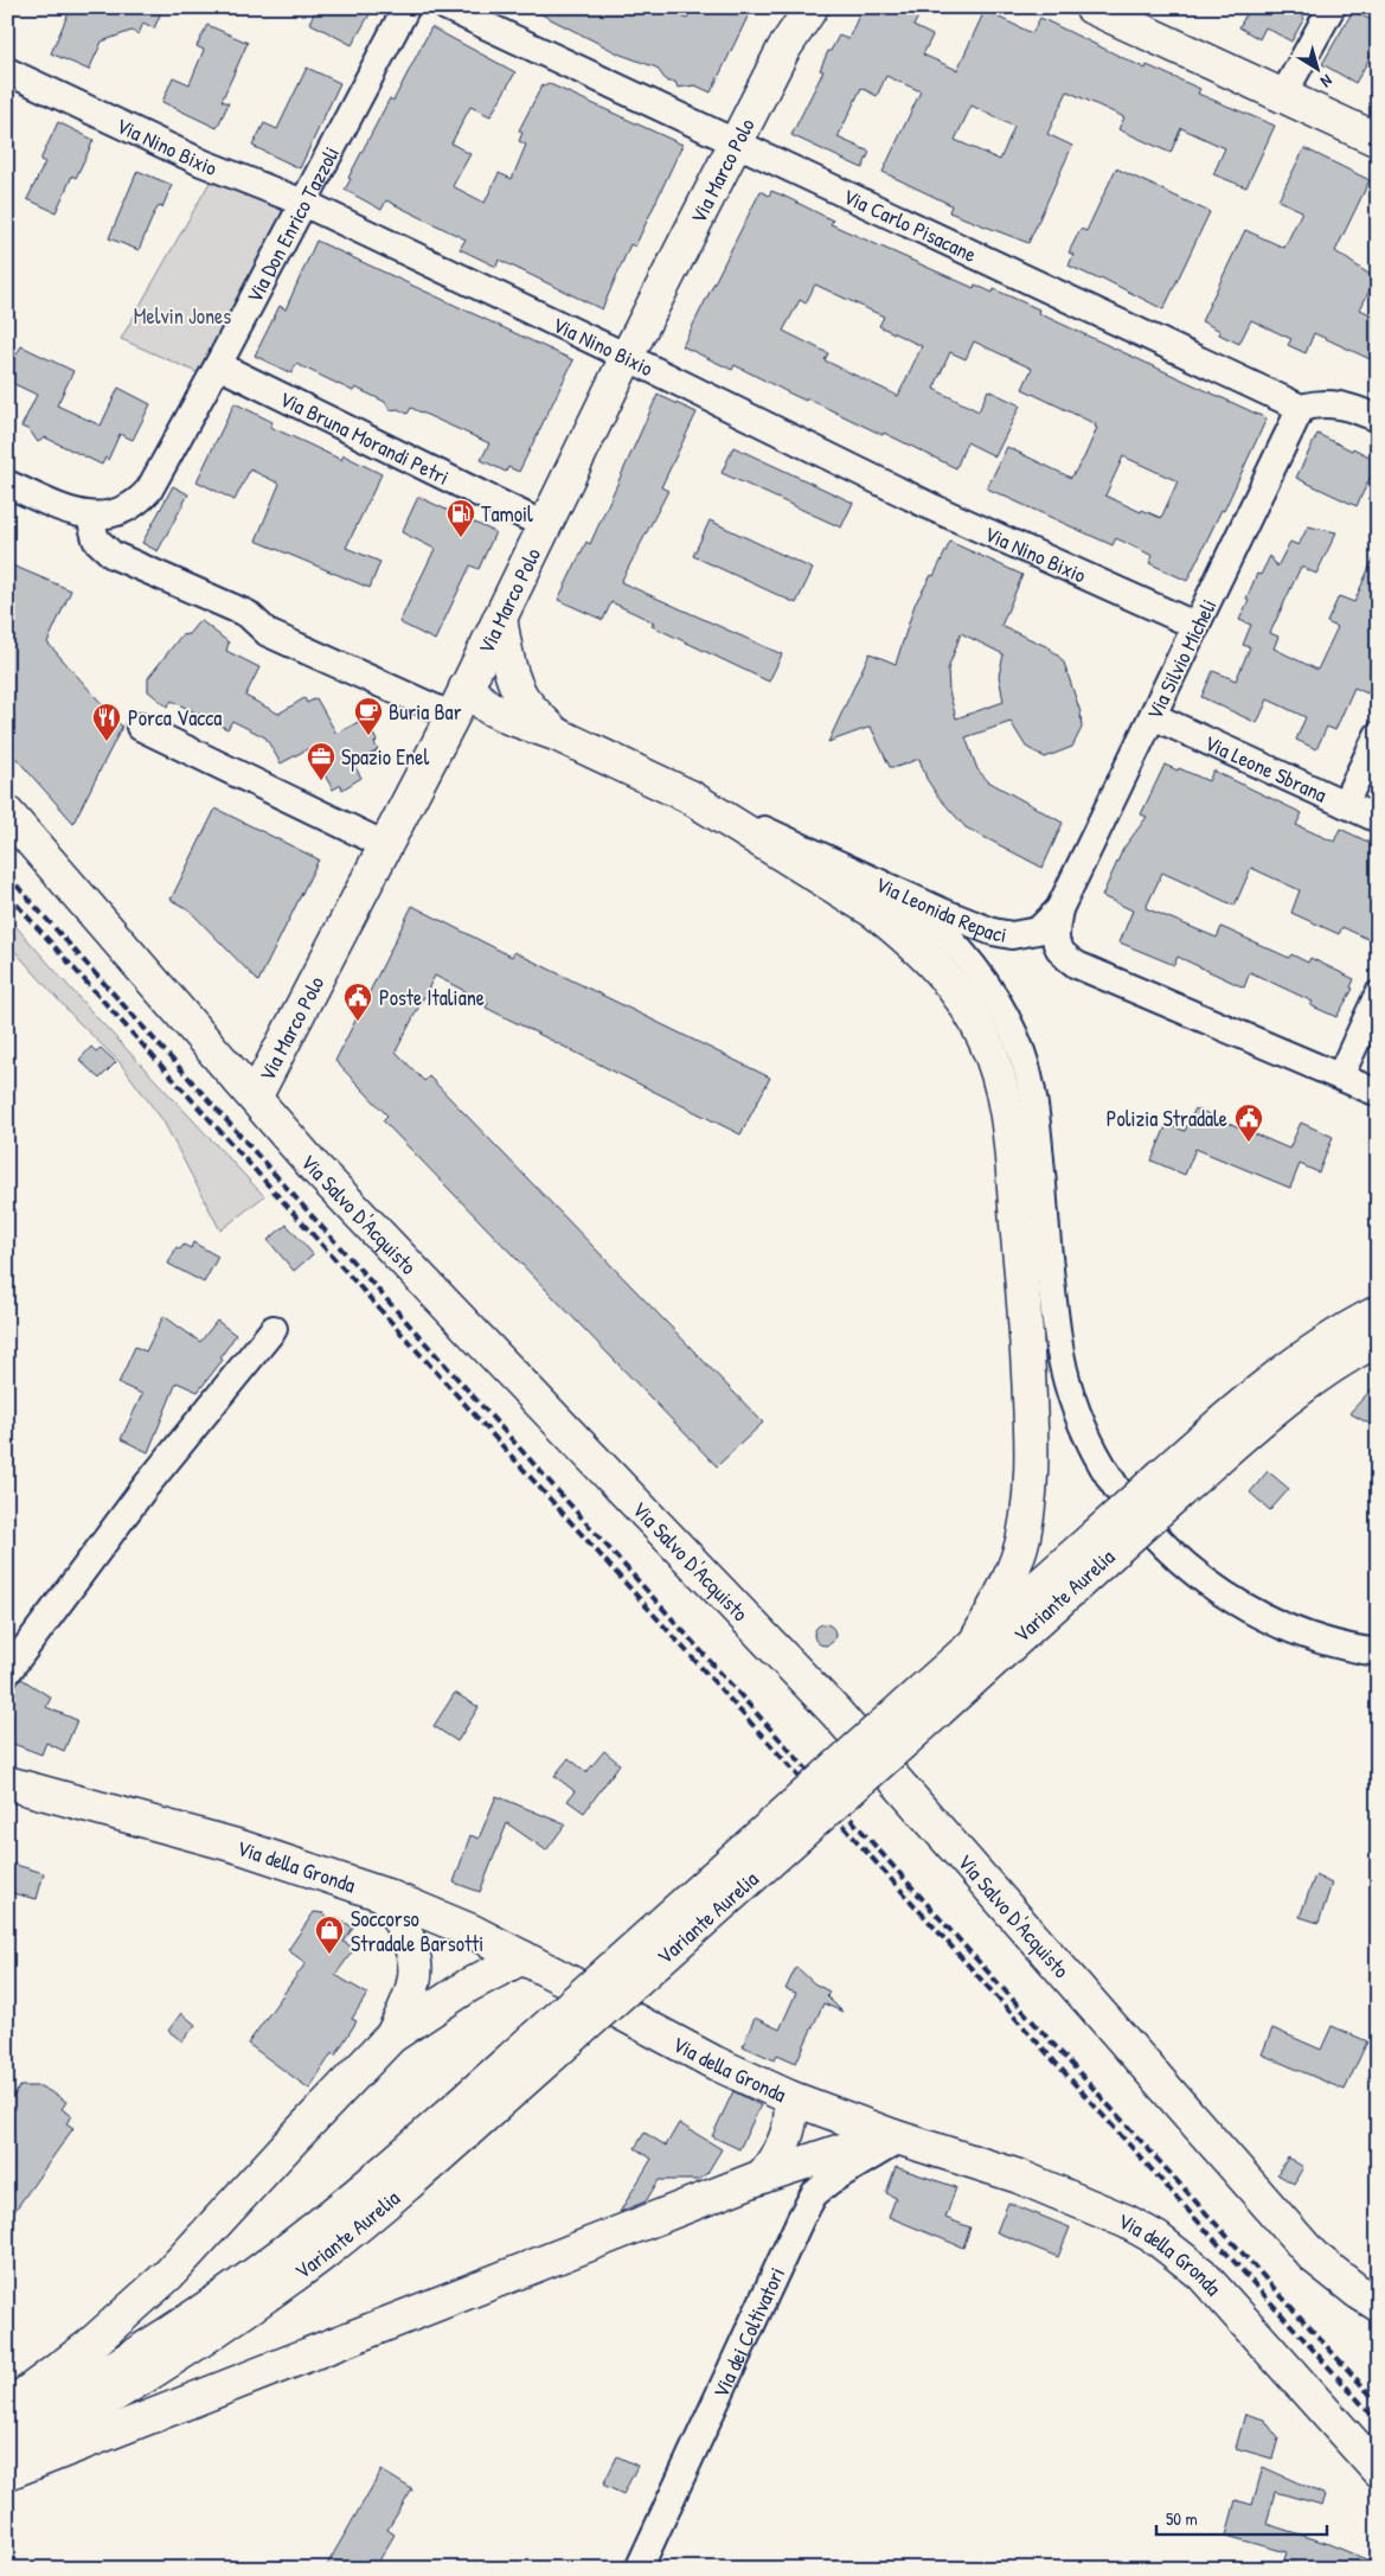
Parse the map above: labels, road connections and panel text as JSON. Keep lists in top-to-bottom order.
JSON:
{
  "streets": {
    "main road": [
      "Via Marco Polo",
      "Via Leonida Repaci",
      "Via Salvo D'Acquisto",
      "Variante Aurelia",
      "Via della Gronda"
    ],
    "street": [
      "Via Nino Bixio",
      "Via Don Enrico Tazzoli",
      "Via Carlo Pisacane",
      "Via Bruna Morandi Petri",
      "Via Silvio Micheli",
      "Via Leone Sbrana",
      "Via dei Coltivatori"
    ]
  },
  "crossings": [
    ["Via Nino Bixio", "Via Marco Polo"],
    ["Via Nino Bixio", "Via Don Enrico Tazzoli"],
    ["Via Nino Bixio", "Via Silvio Micheli"],
    ["Via Marco Polo", "Via Carlo Pisacane"],
    ["Via Marco Polo", "Via Bruna Morandi Petri"],
    ["Via Marco Polo", "Via Salvo D'Acquisto"],
    ["Via Don Enrico Tazzoli", "Via Bruna Morandi Petri"],
    ["Via Carlo Pisacane", "Via Silvio Micheli"],
    ["Via Silvio Micheli", "Via Leone Sbrana"],
    ["Via Silvio Micheli", "Via Leonida Repaci"],
    ["Via della Gronda", "Via dei Coltivatori"]
  ],
  "parks": ["Melvin Jones"],
  "places": {
    "fuel station": ["Tamoil"],
    "cafe": ["Buria Bar"],
    "restaurant": ["Porca Vacca"],
    "office": ["Spazio Enel"],
    "public building": ["Poste Italiane", "Polizia Stradale"],
    "shop": ["Soccorso Stradale Barsotti"]
  },
  "scale_bar": "50 m",
  "north": "bottom right"
}
